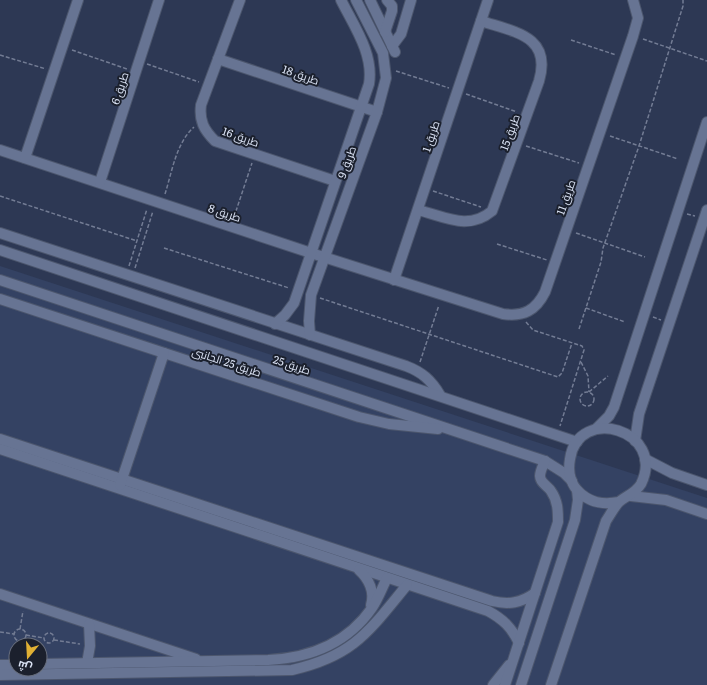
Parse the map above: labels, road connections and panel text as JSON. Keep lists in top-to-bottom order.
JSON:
{
  "streets": {
    "street": [
      "طريق 18",
      "طريق 6",
      "طريق 15",
      "طريق 16",
      "طريق 1",
      "طريق 9",
      "طريق 11",
      "طريق 8",
      "طريق 25 الجانبى",
      "طريق 25"
    ]
  },
  "crossings": [
    ["طريق 18", "طريق 9"],
    ["طريق 6", "طريق 8"],
    ["طريق 15", "طريق 1"],
    ["طريق 16", "طريق 9"],
    ["طريق 1", "طريق 8"],
    ["طريق 9", "طريق 8"],
    ["طريق 25 الجانبى", "طريق 25"]
  ],
  "north": "bottom"
}
